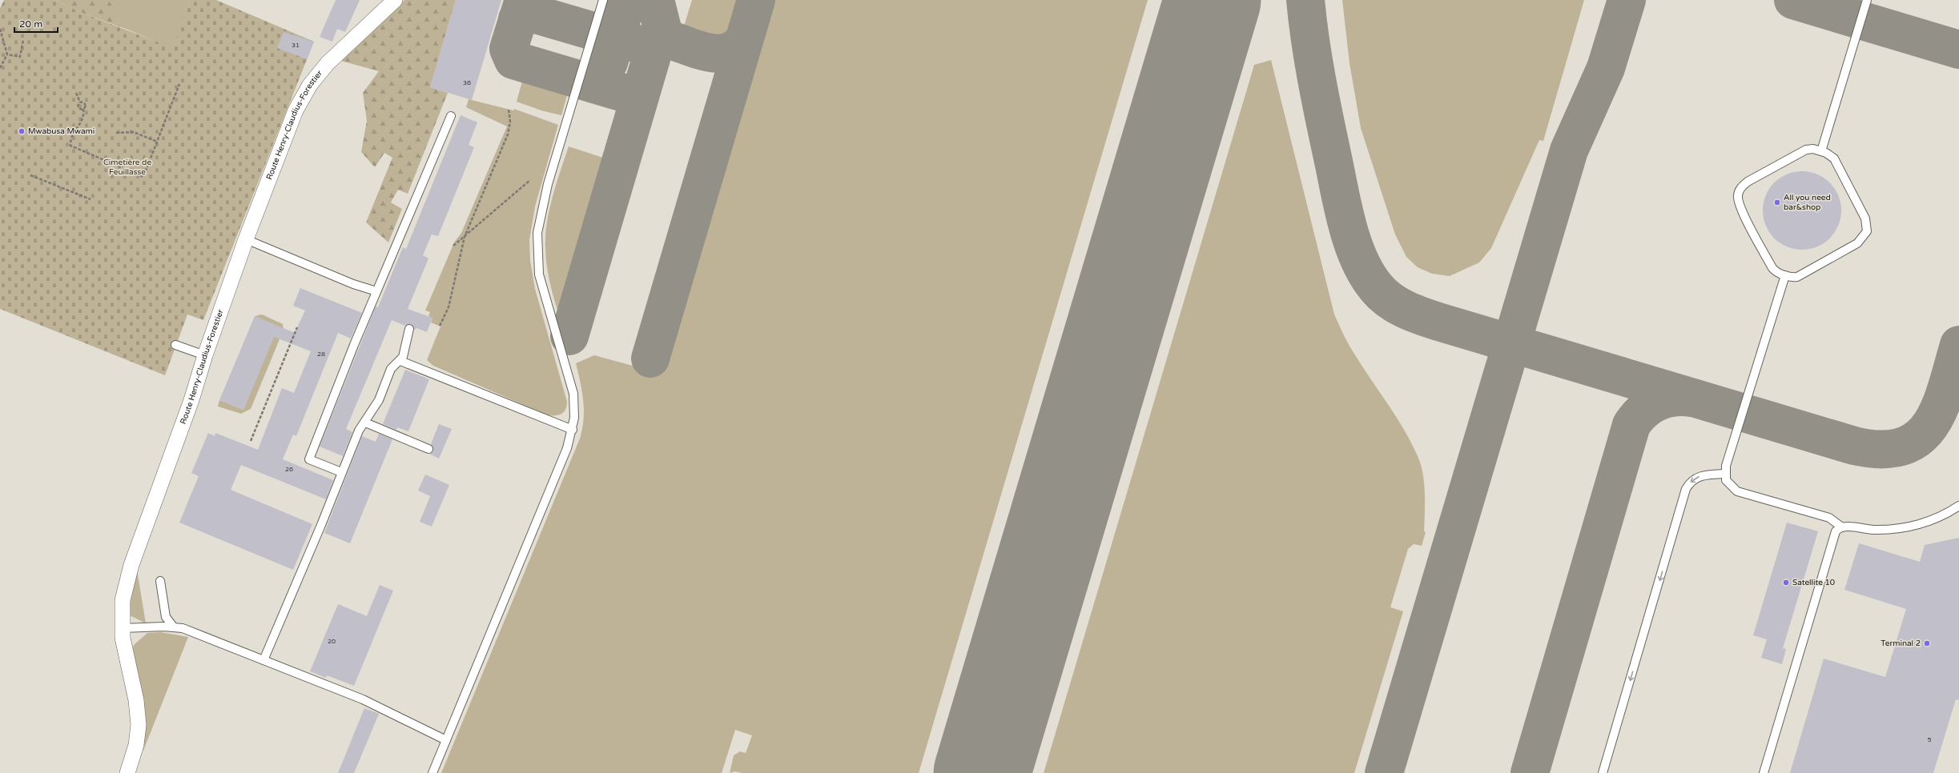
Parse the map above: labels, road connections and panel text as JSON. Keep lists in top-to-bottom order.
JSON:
{
  "streets": {
    "street": ["Route Henry-Claudius-Forestier"]
  },
  "parks": ["Cimetière de Feuillasse"],
  "places": [
    "Mwabusa Mwami",
    "All you need bar&shop",
    "Satellite 10",
    "Terminal 2"
  ],
  "house_numbers": [
    "31",
    "36",
    "28",
    "26",
    "20",
    "5"
  ],
  "scale_bar": "20 m"
}
